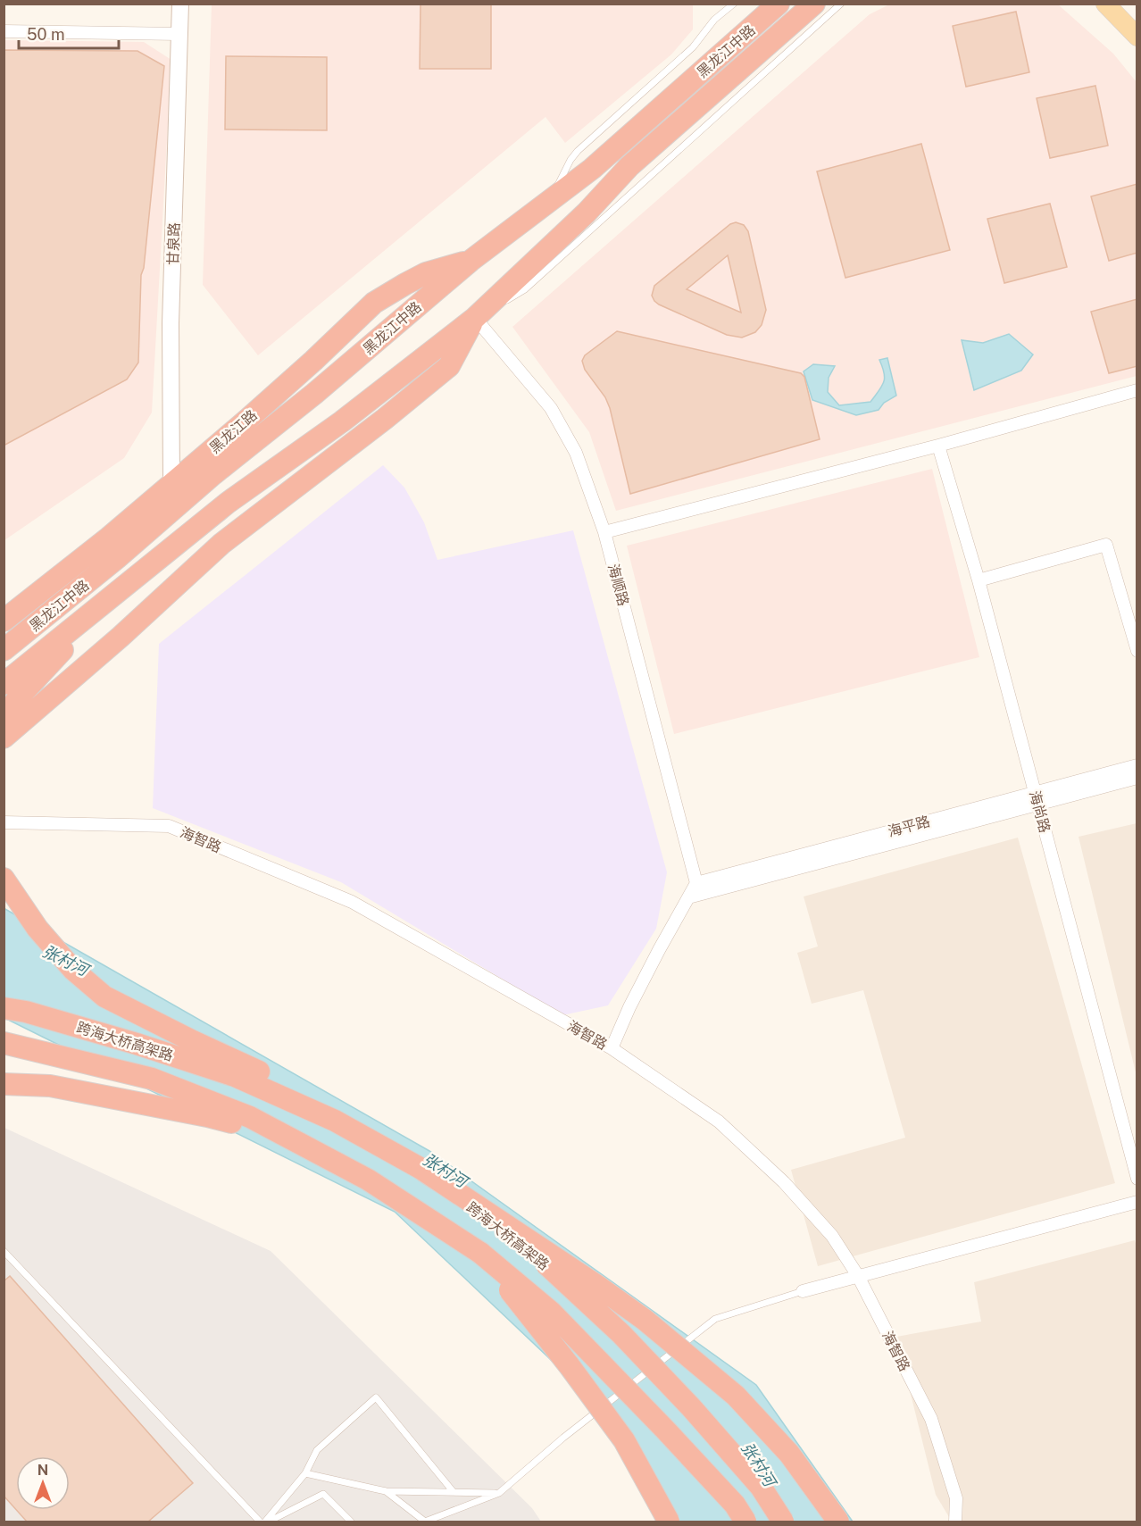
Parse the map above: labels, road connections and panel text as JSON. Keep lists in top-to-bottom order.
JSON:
{
  "streets": {
    "highway": ["黑龙江中路", "黑龙江路", "跨海大桥高架路"],
    "street": [
      "甘泉路",
      "海顺路",
      "海尚路",
      "海平路",
      "海智路"
    ]
  },
  "crossings": [
    ["黑龙江中路", "黑龙江路"],
    ["黑龙江中路", "海顺路"],
    ["甘泉路", "黑龙江路"],
    ["海顺路", "海平路"],
    ["海尚路", "海平路"]
  ],
  "water": ["张村河"],
  "scale_bar": "50 m",
  "north": "top"
}
